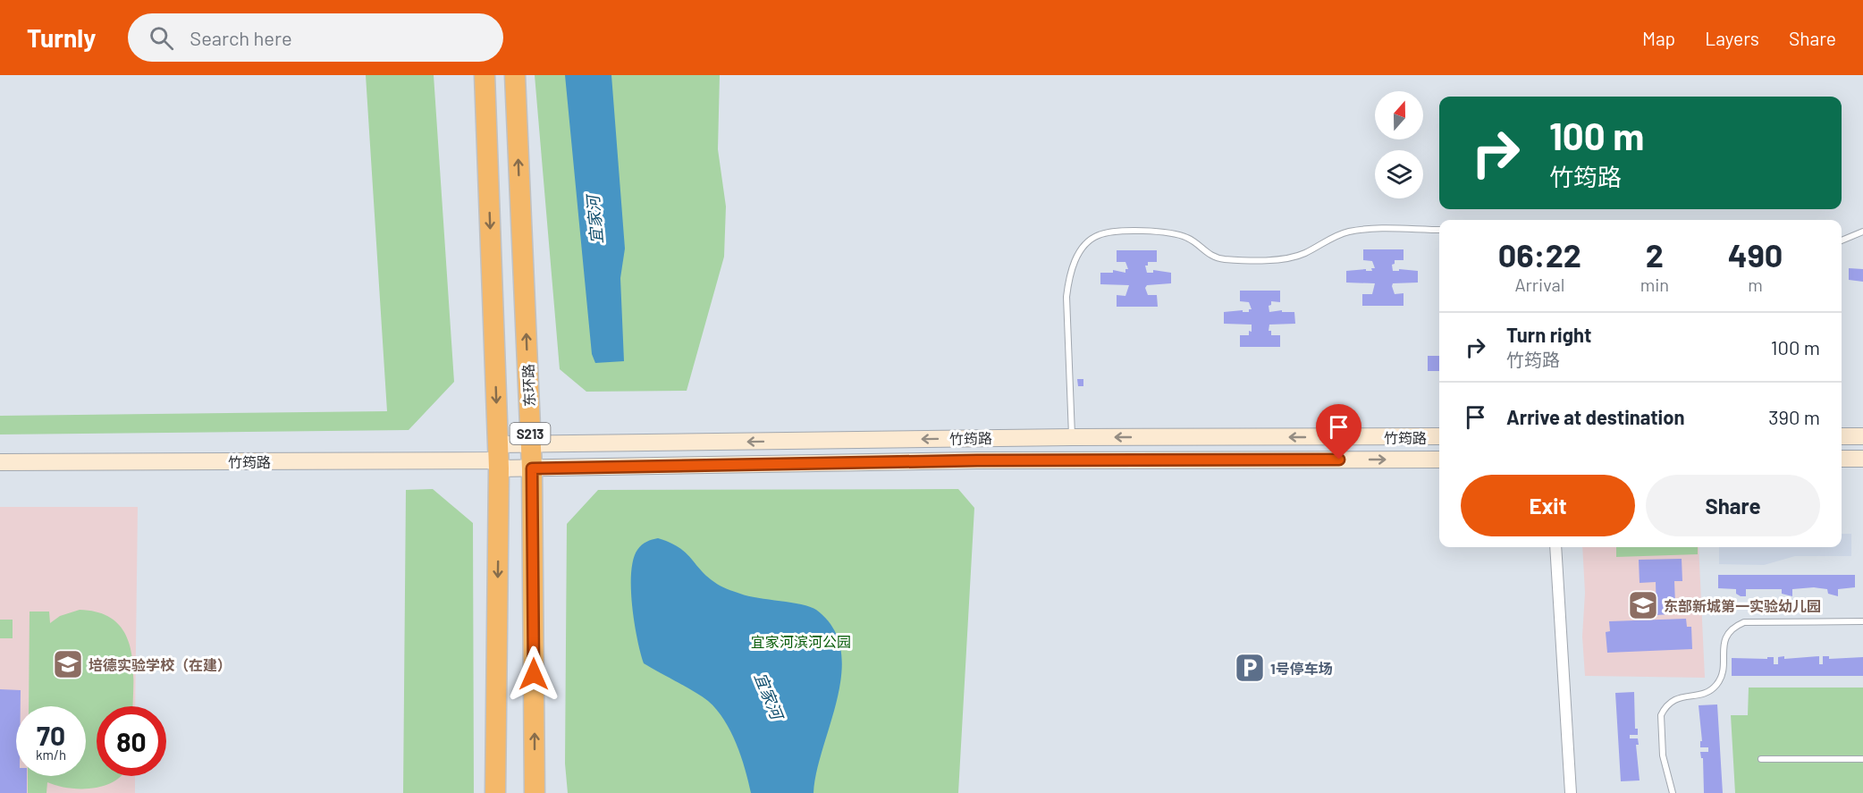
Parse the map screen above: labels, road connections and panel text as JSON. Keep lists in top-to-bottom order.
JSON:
{
  "streets": {
    "highway": ["东环路", "S213"],
    "main road": ["竹筠路"]
  },
  "crossings": [
    ["东环路", "竹筠路"],
    ["S213", "竹筠路"]
  ],
  "water": ["宜家河"],
  "parks": ["宜家河滨河公园"],
  "places": {
    "school or university": ["东部新城第一实验幼儿园", "培德实验学校（在建）"],
    "parking": ["1号停车场"]
  },
  "north": "top",
  "page": {
    "header": "Turnly",
    "search": "Search here",
    "nav": ["Map", "Layers", "Share"],
    "turn": ["100 m", "竹筠路"],
    "eta": [
      "06:22",
      "Arrival",
      "2",
      "min",
      "490",
      "m"
    ],
    "list": [
      {
        "name": "Turn right",
        "note": "竹筠路",
        "value": "100 m"
      },
      {
        "name": "Arrive at destination",
        "value": "390 m"
      }
    ],
    "buttons": ["Exit", "Share"],
    "speed": "70 km/h",
    "limit": "80"
  }
}
